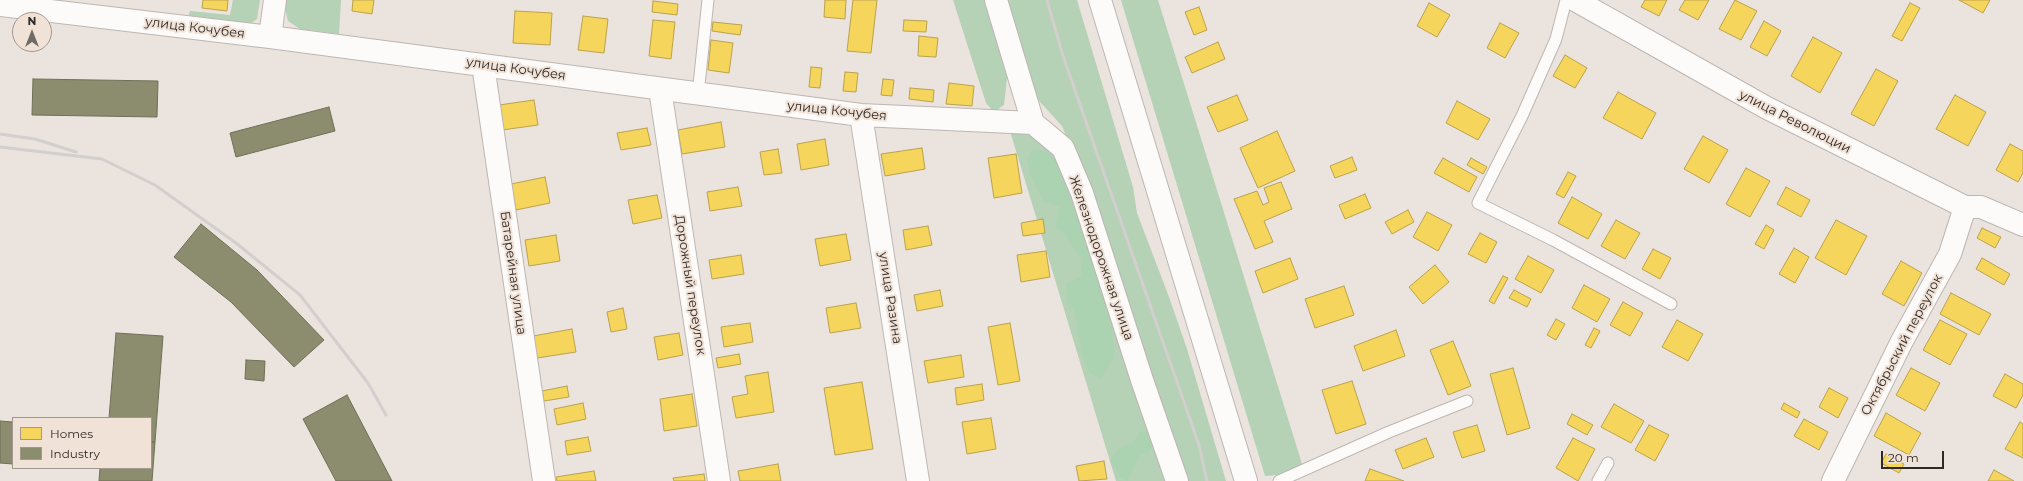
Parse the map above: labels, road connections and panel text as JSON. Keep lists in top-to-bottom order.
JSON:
{
  "streets": {
    "street": [
      "улица Кочубея",
      "улица Революции",
      "Железнодорожная улица",
      "Батарейная улица",
      "Дорожный переулок",
      "улица Разина",
      "Октябрьский переулок"
    ]
  },
  "crossings": [
    ["улица Кочубея", "Железнодорожная улица"],
    ["улица Кочубея", "Батарейная улица"],
    ["улица Кочубея", "Дорожный переулок"],
    ["улица Кочубея", "улица Разина"],
    ["улица Революции", "Октябрьский переулок"]
  ],
  "legend": ["Homes", "Industry"],
  "scale_bar": "20 m",
  "north": "top"
}
